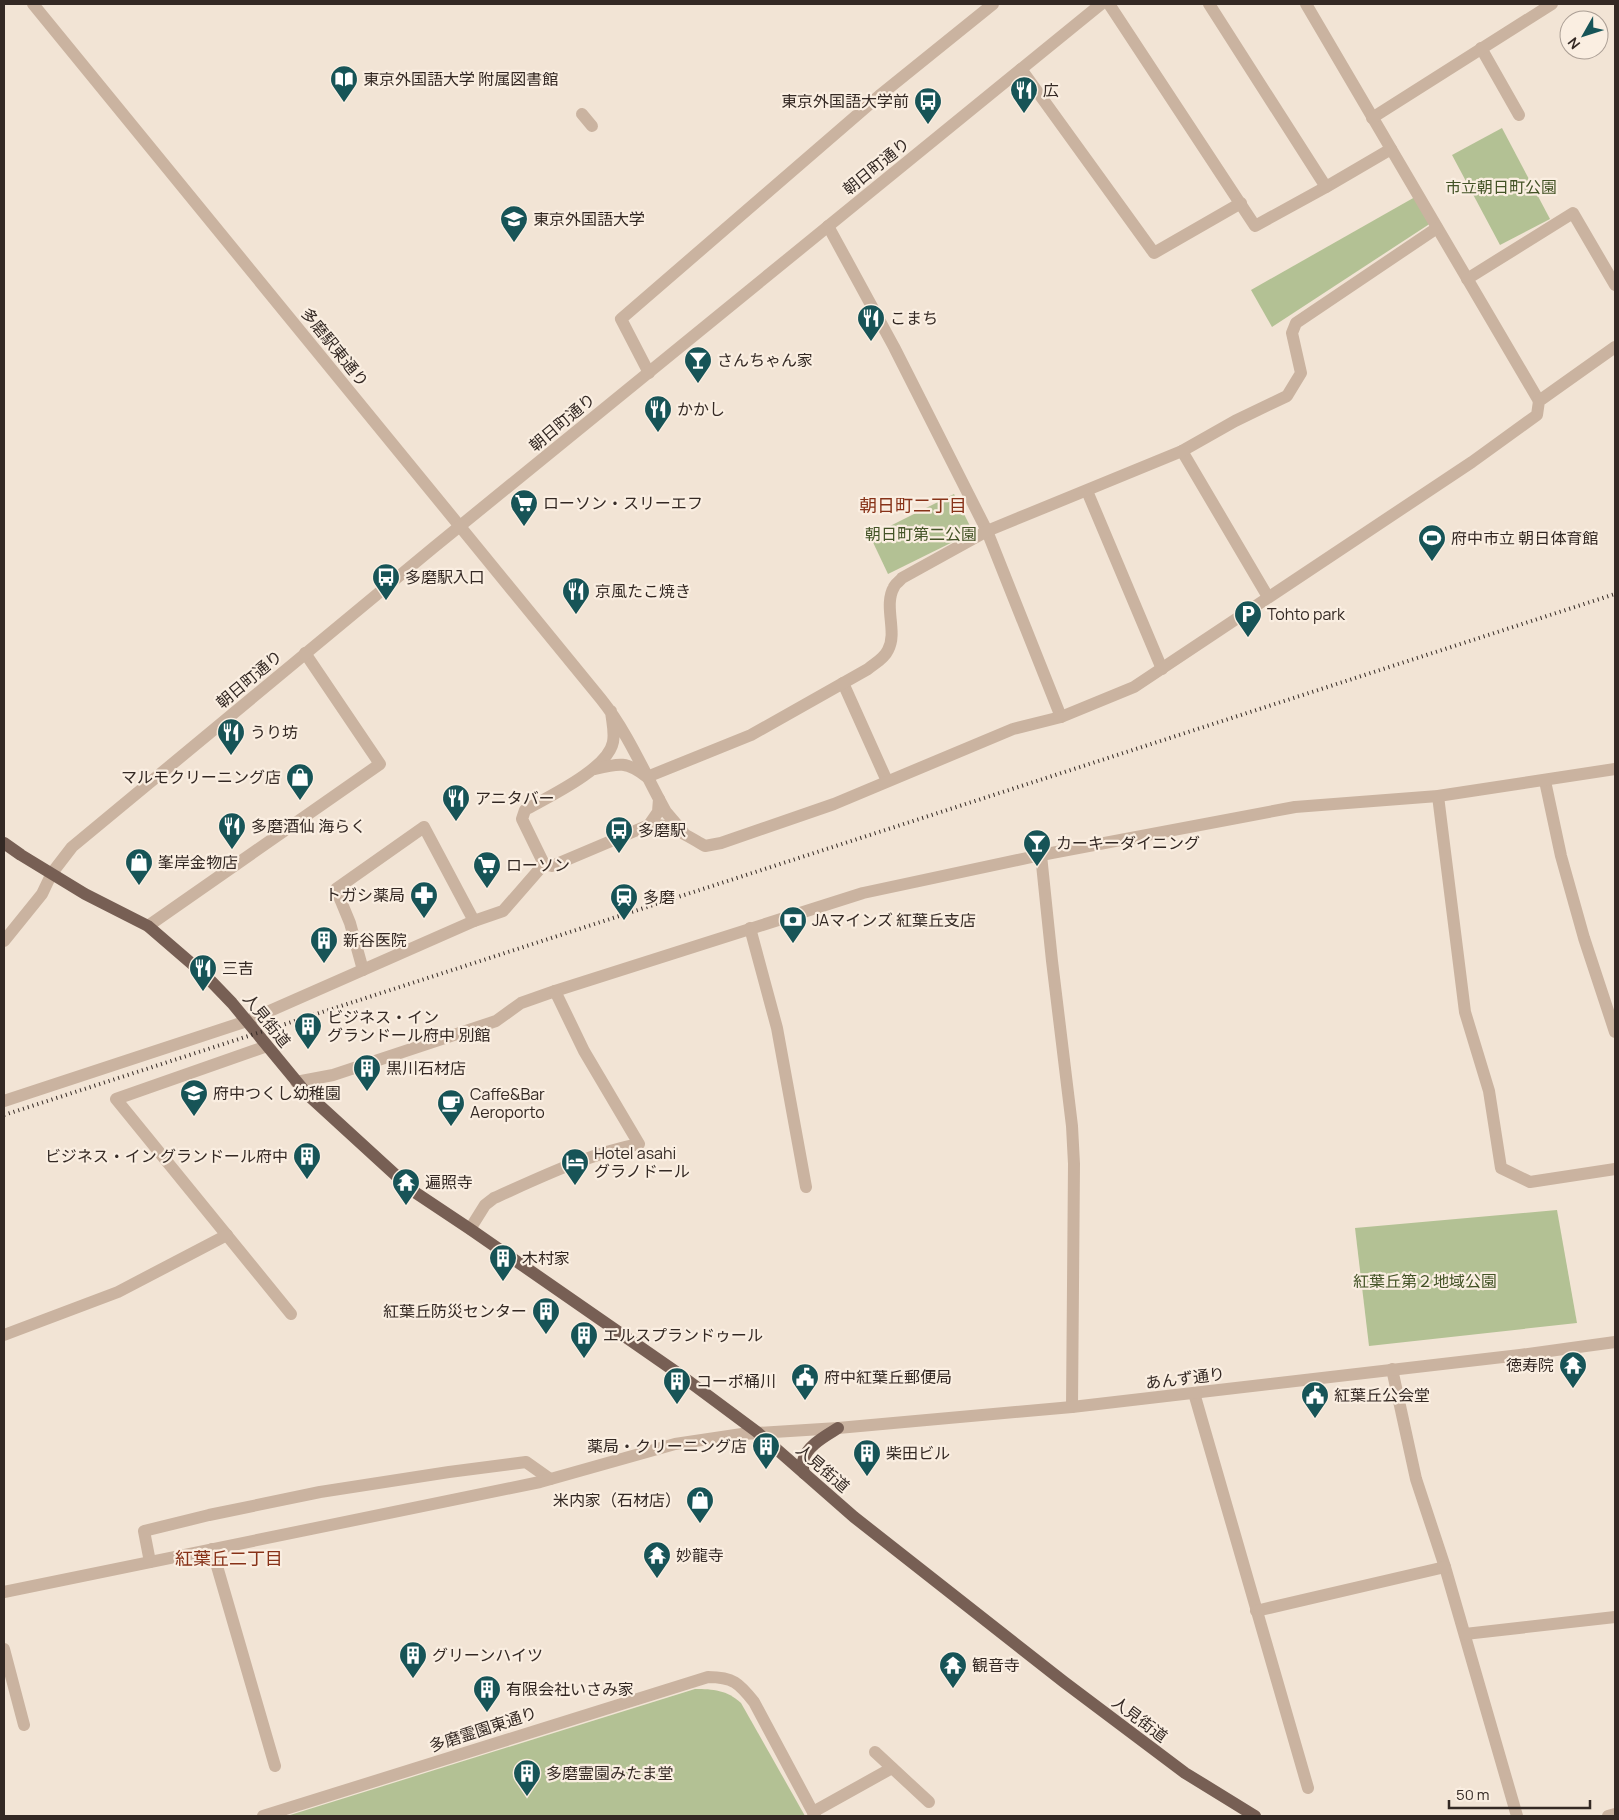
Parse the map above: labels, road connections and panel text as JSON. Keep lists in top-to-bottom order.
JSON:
{
  "streets": {
    "main road": ["人見街道"],
    "street": [
      "朝日町通り",
      "多磨駅東通り",
      "あんず通り",
      "多磨霊園東通り"
    ]
  },
  "crossings": [
    ["朝日町通り", "多磨駅東通り"],
    ["朝日町通り", "人見街道"],
    ["人見街道", "あんず通り"]
  ],
  "districts": ["朝日町二丁目", "紅葉丘二丁目"],
  "parks": ["市立朝日町公園", "朝日町第二公園", "紅葉丘第２地域公園"],
  "places": {
    "library": ["東京外国語大学 附属図書館"],
    "restaurant": [
      "広",
      "こまち",
      "かかし",
      "京風たこ焼き",
      "うり坊",
      "アニタバー",
      "多磨酒仙 海らく",
      "三吉"
    ],
    "bus stop": ["東京外国語大学前", "多磨駅入口", "多磨駅"],
    "school or university": ["東京外国語大学", "府中つくし幼稚園"],
    "bar": ["さんちゃん家", "カーキーダイニング"],
    "supermarket": ["ローソン・スリーエフ", "ローソン"],
    "sports": ["府中市立 朝日体育館"],
    "parking": ["Tohto park"],
    "shop": ["マルモクリーニング店", "峯岸金物店", "米内家（石材店）"],
    "pharmacy": ["トガシ薬局"],
    "station": ["多磨"],
    "bank": ["JAマインズ 紅葉丘支店"],
    "building": [
      "新谷医院",
      "ビジネス・イン グランドール府中 別館",
      "黒川石材店",
      "ビジネス・イン グランドール府中",
      "木村家",
      "紅葉丘防災センター",
      "エルスプランドゥール",
      "コーポ桶川",
      "薬局・クリーニング店",
      "柴田ビル",
      "グリーンハイツ",
      "有限会社いさみ家",
      "多磨霊園みたま堂"
    ],
    "cafe": ["Caffe&Bar Aeroporto"],
    "hotel": ["Hotel asahi グラノドール"],
    "temple": [
      "遍照寺",
      "徳寿院",
      "妙龍寺",
      "観音寺"
    ],
    "public building": ["府中紅葉丘郵便局", "紅葉丘公会堂"]
  },
  "scale_bar": "50 m",
  "north": "bottom left"
}
